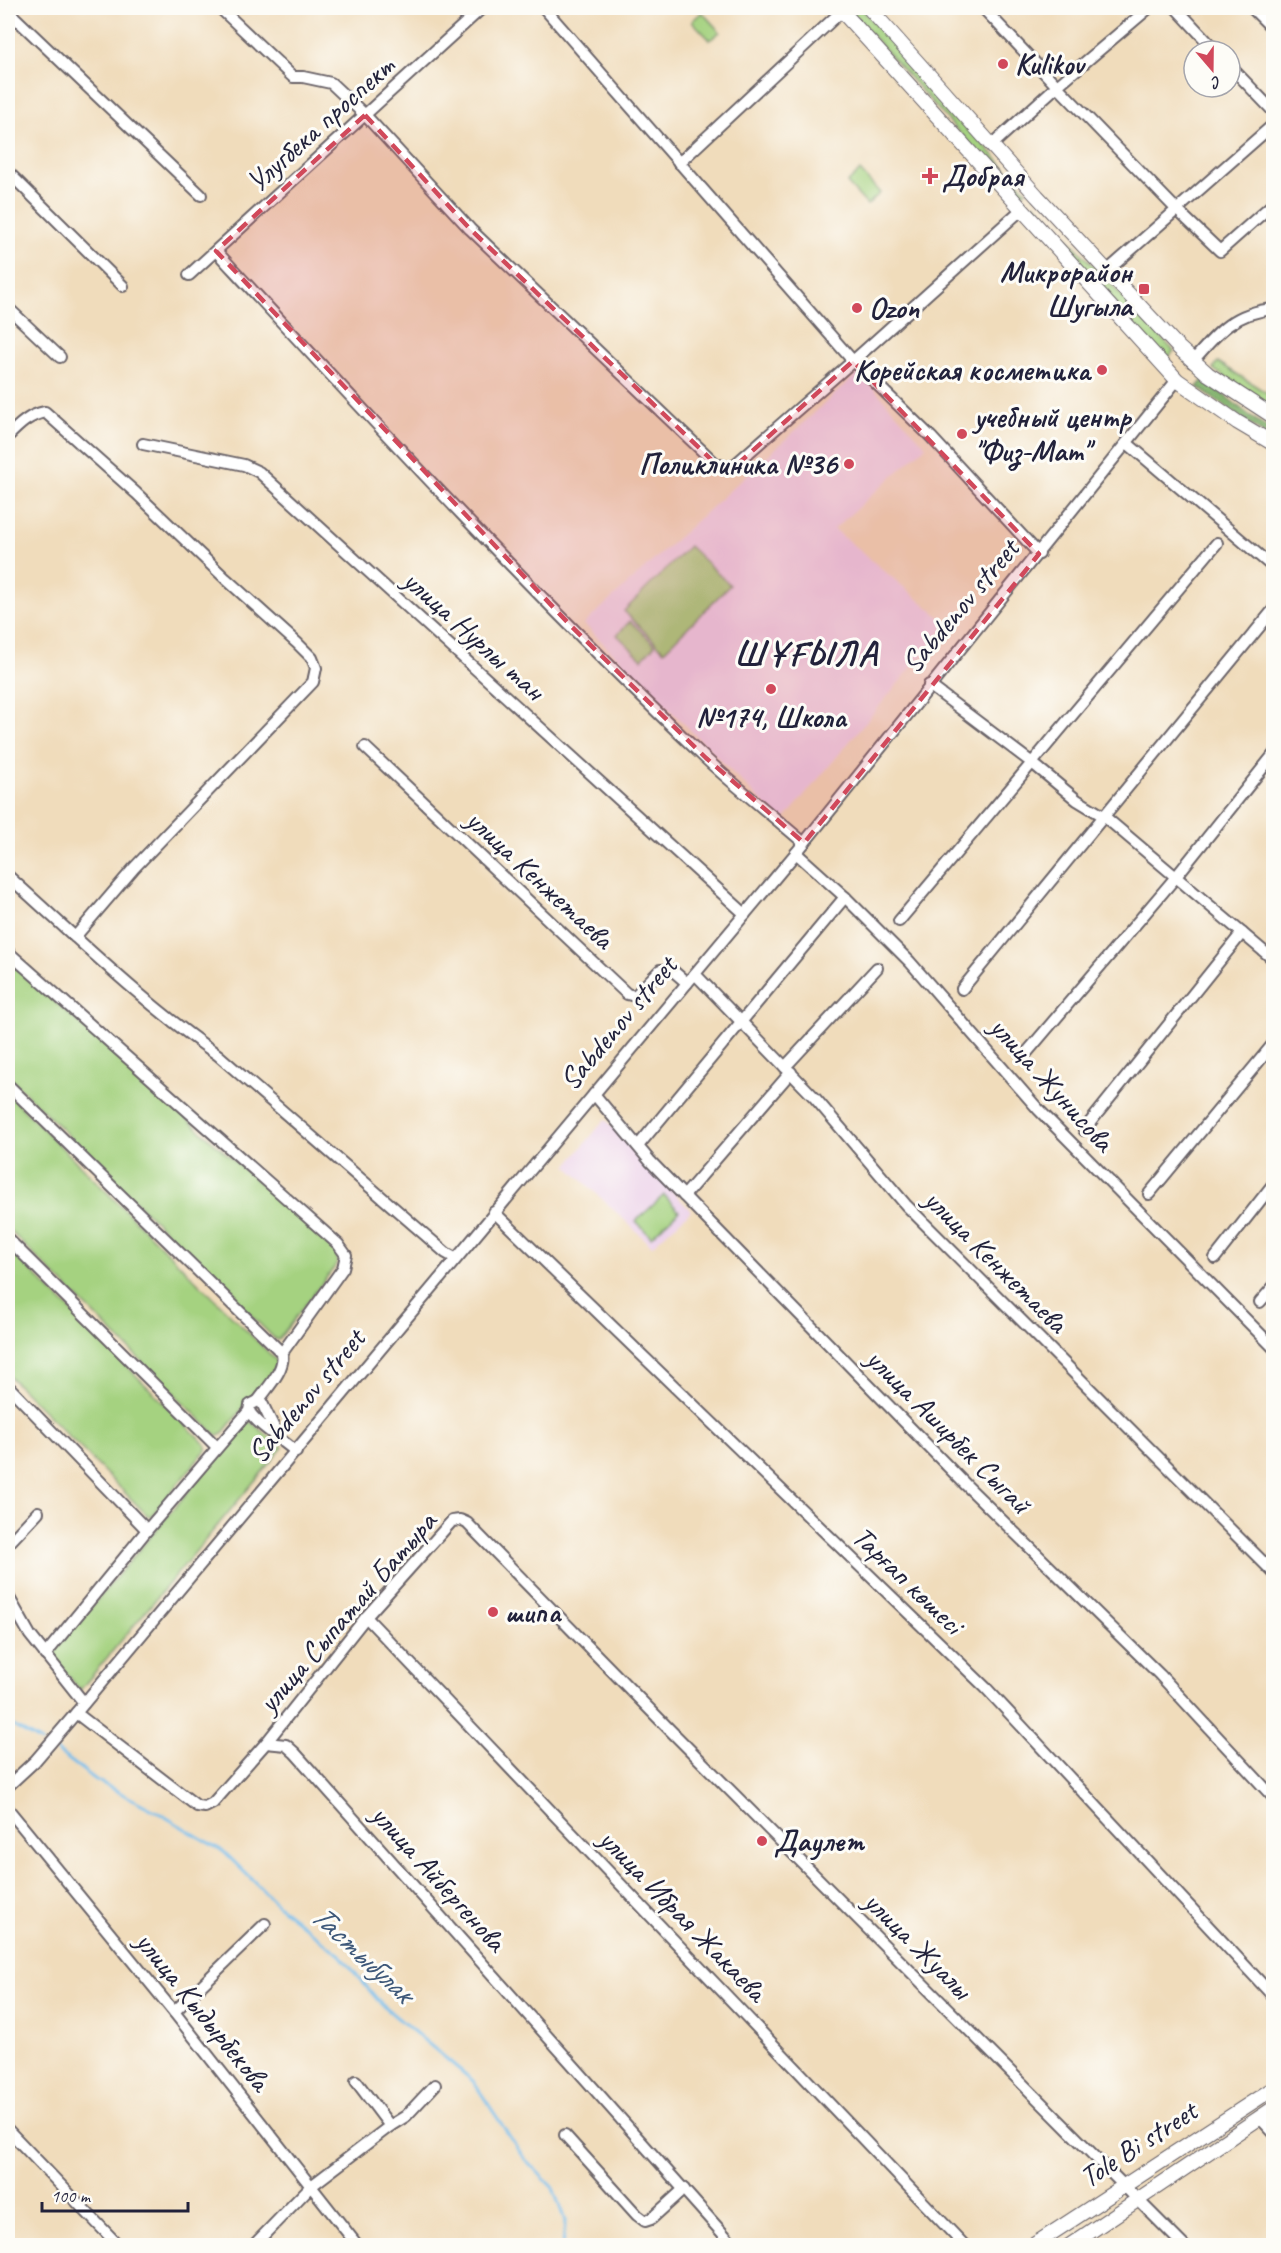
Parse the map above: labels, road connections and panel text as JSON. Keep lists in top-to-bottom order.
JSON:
{
  "streets": {
    "main road": ["Sabdenov street", "Tole Bi street"],
    "street": [
      "Улугбека проспект",
      "улица Нурлы тан",
      "улица Кенжетаева",
      "улица Жунисова",
      "улица Аширбек Сыгай",
      "Тарғап көшесі",
      "улица Сыпатай Батыра",
      "улица Айбергенова",
      "улица Ибрая Жакаева",
      "улица Жуалы",
      "улица Кыдырбекова"
    ]
  },
  "crossings": [
    ["Sabdenov street", "улица Нурлы тан"],
    ["Sabdenov street", "улица Кенжетаева"],
    ["Sabdenov street", "улица Жунисова"],
    ["Sabdenov street", "улица Аширбек Сыгай"],
    ["Sabdenov street", "Тарғап көшесі"],
    ["улица Сыпатай Батыра", "улица Айбергенова"],
    ["улица Сыпатай Батыра", "улица Ибрая Жакаева"],
    ["улица Сыпатай Батыра", "улица Жуалы"],
    ["улица Жуалы", "Tole Bi street"]
  ],
  "districts": ["ШҰҒЫЛА"],
  "water": ["Тастыбулак"],
  "places": {
    "other": [
      "Kulikov",
      "Ozon",
      "Корейская косметика",
      "учебный центр \"Физ-Мат\"",
      "Поликлиника №36",
      "№174, Школа",
      "шипа",
      "Даулет"
    ],
    "health": ["Добрая"],
    "transit": ["Микрорайон Шугыла"]
  },
  "scale_bar": "100 m",
  "north": "bottom"
}
